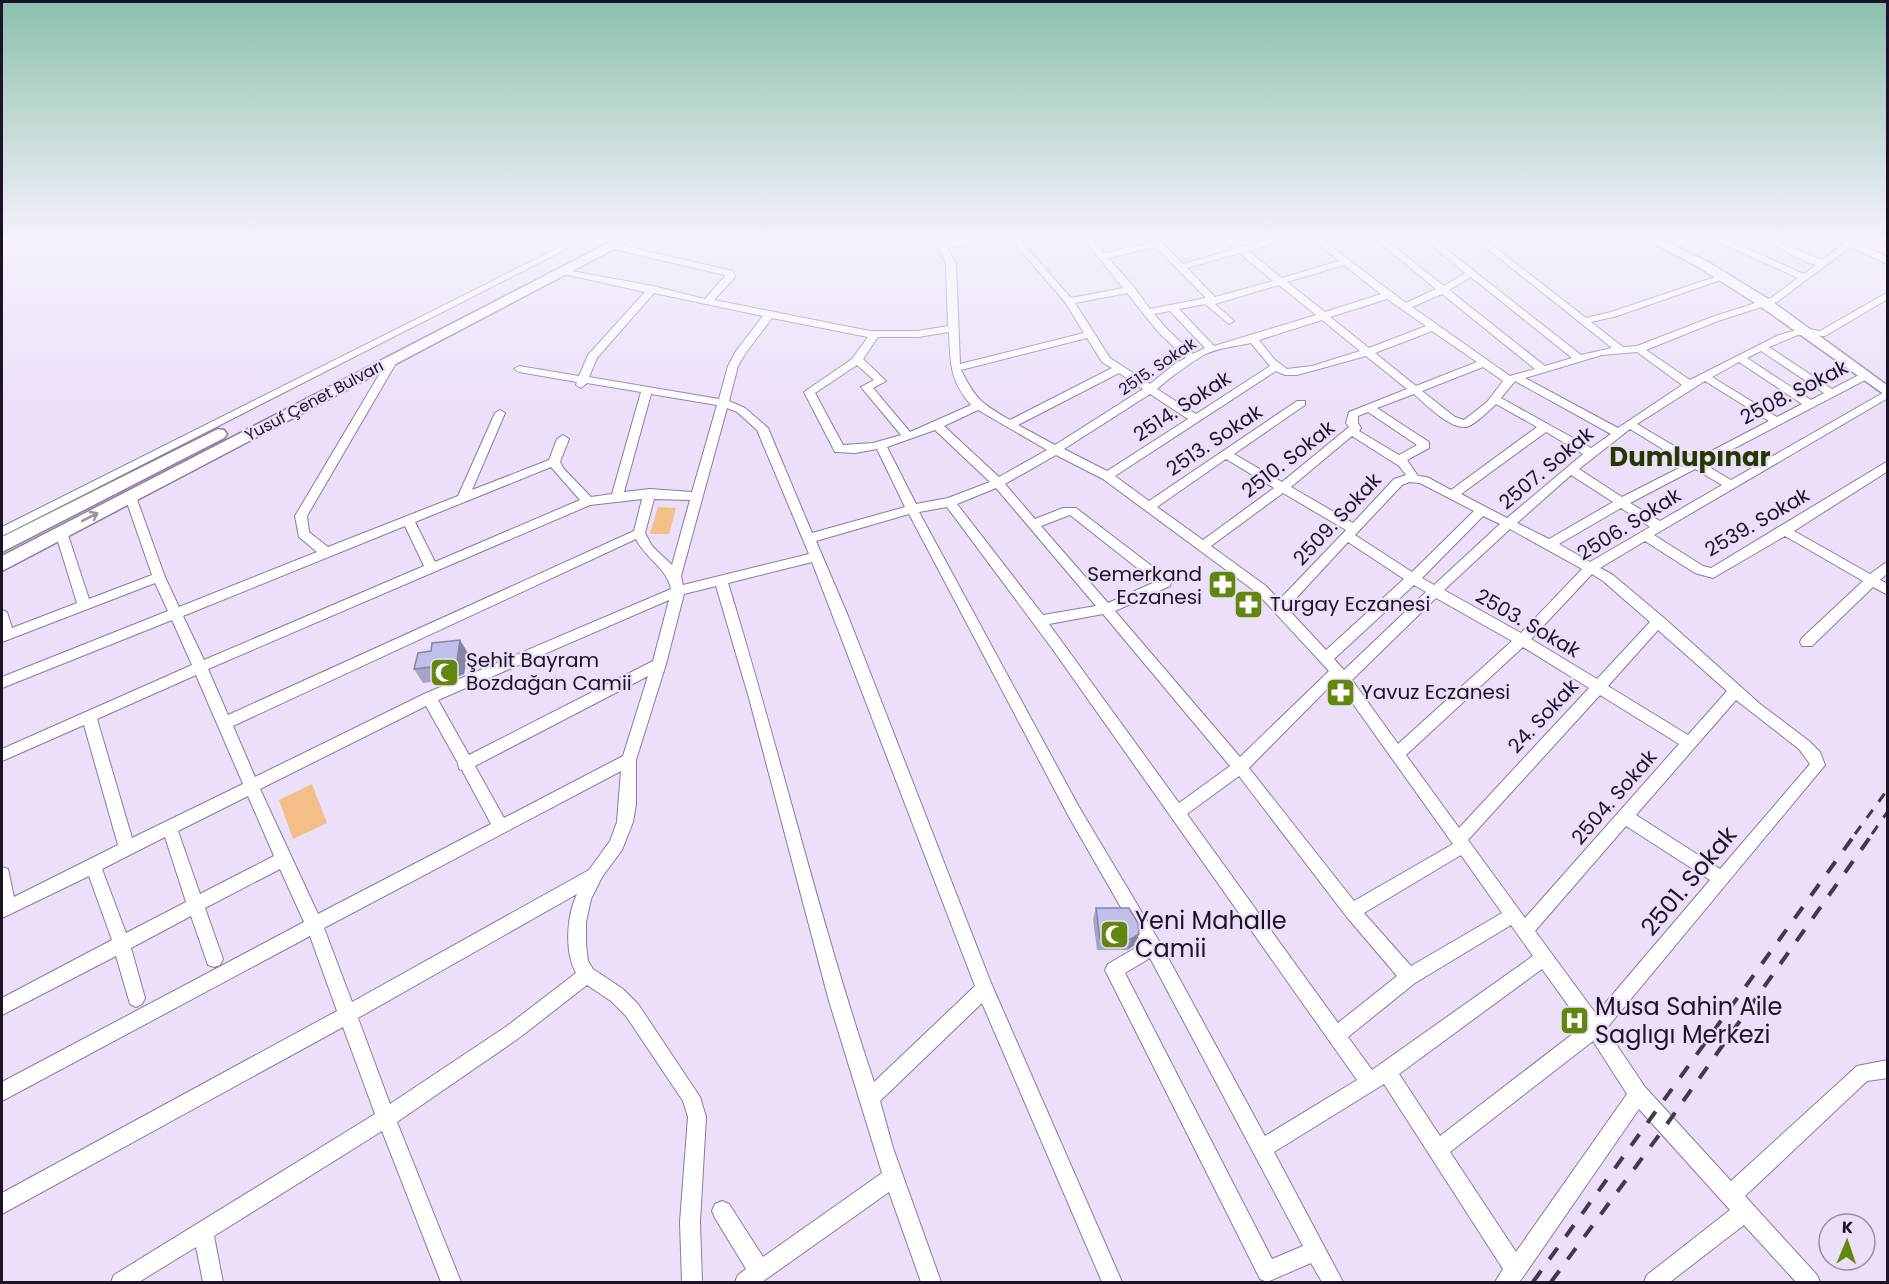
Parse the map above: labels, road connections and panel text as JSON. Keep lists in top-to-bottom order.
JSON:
{
  "streets": {
    "highway": ["Yusuf Çenet Bulvarı"],
    "street": [
      "2515. Sokak",
      "2508. Sokak",
      "2514. Sokak",
      "2513. Sokak",
      "2510. Sokak",
      "2507. Sokak",
      "2509. Sokak",
      "2539. Sokak",
      "2506. Sokak",
      "2503. Sokak",
      "24. Sokak",
      "2504. Sokak",
      "2501. Sokak"
    ]
  },
  "crossings": [
    ["2508. Sokak", "2509. Sokak"],
    ["2513. Sokak", "2503. Sokak"],
    ["2510. Sokak", "2503. Sokak"],
    ["2507. Sokak", "2509. Sokak"],
    ["2507. Sokak", "2503. Sokak"],
    ["2509. Sokak", "2506. Sokak"],
    ["2509. Sokak", "2503. Sokak"],
    ["2539. Sokak", "2506. Sokak"],
    ["2506. Sokak", "2503. Sokak"],
    ["2503. Sokak", "24. Sokak"],
    ["2503. Sokak", "2504. Sokak"],
    ["2504. Sokak", "2501. Sokak"]
  ],
  "districts": ["Dumlupınar"],
  "places": {
    "pharmacy": ["Semerkand Eczanesi", "Turgay Eczanesi", "Yavuz Eczanesi"],
    "mosque": ["Şehit Bayram Bozdağan Camii", "Yeni Mahalle Camii"],
    "hospital": ["Musa Sahin Aile Saglıgı Merkezi"]
  },
  "north": "top"
}
